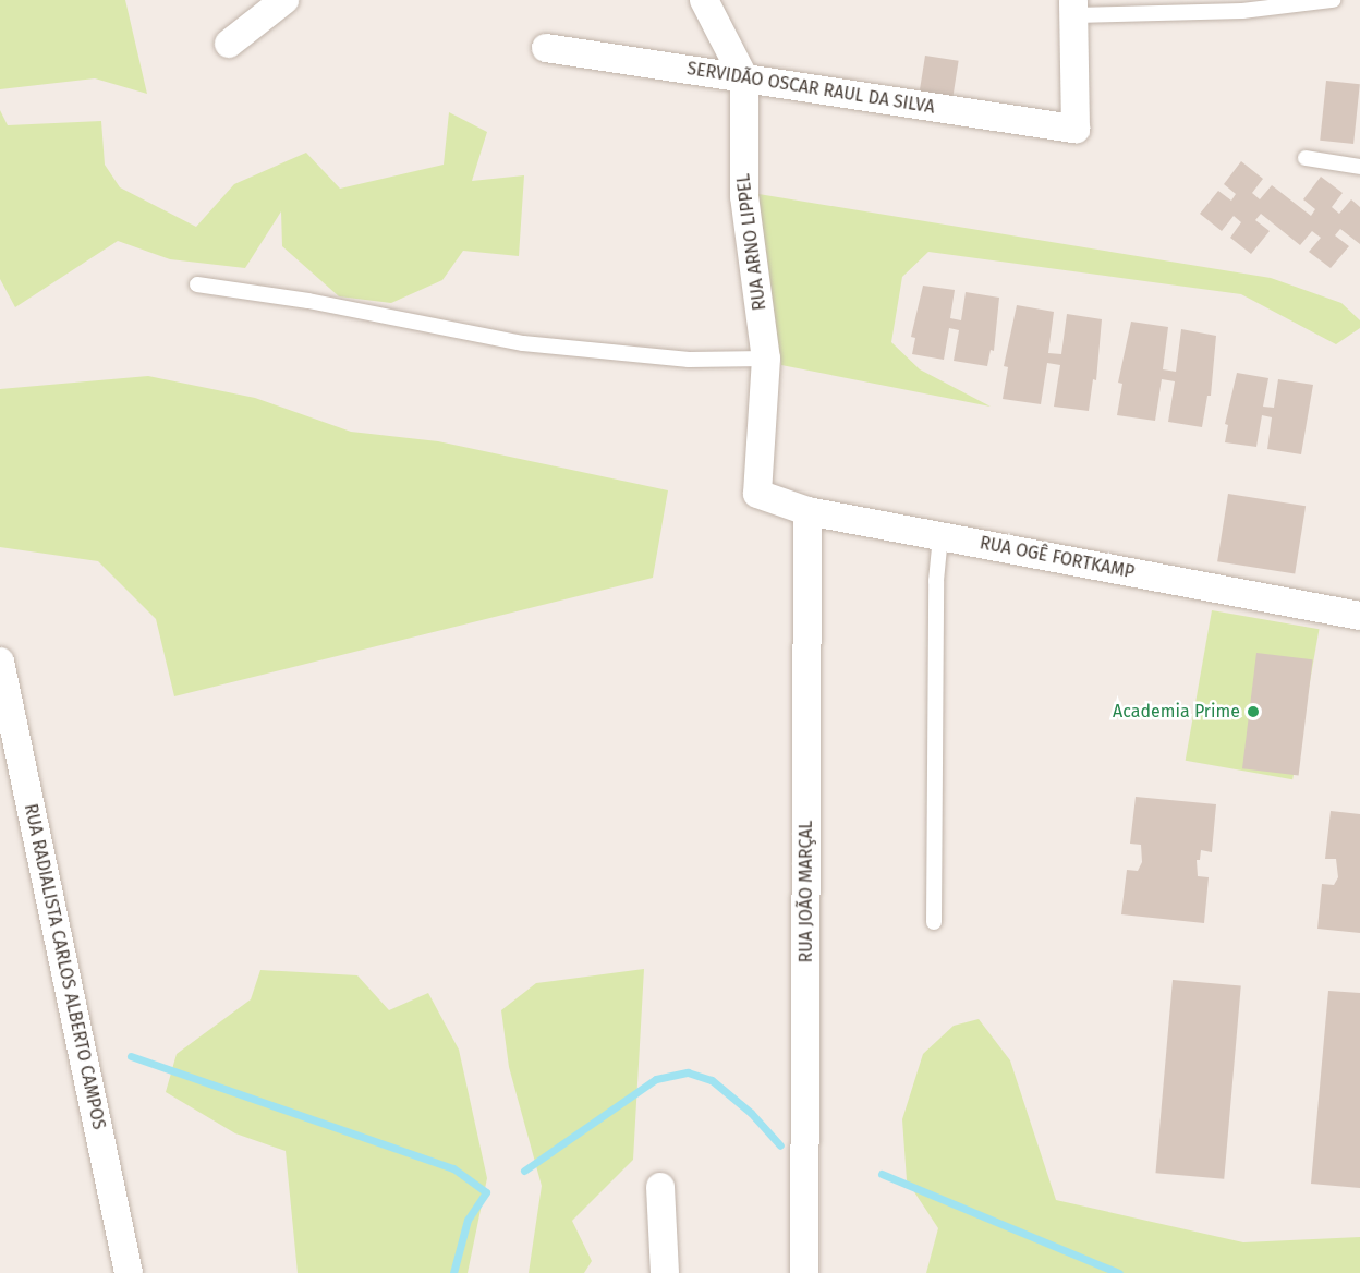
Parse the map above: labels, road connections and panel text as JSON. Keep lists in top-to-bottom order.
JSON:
{
  "streets": {
    "street": [
      "SERVIDÃO OSCAR RAUL DA SILVA",
      "RUA ARNO LIPPEL",
      "RUA OGÊ FORTKAMP",
      "RUA JOÃO MARÇAL",
      "RUA RADIALISTA CARLOS ALBERTO CAMPOS"
    ]
  },
  "crossings": [
    ["SERVIDÃO OSCAR RAUL DA SILVA", "RUA ARNO LIPPEL"],
    ["RUA ARNO LIPPEL", "RUA OGÊ FORTKAMP"],
    ["RUA OGÊ FORTKAMP", "RUA JOÃO MARÇAL"]
  ],
  "places": ["Academia Prime"]
}
